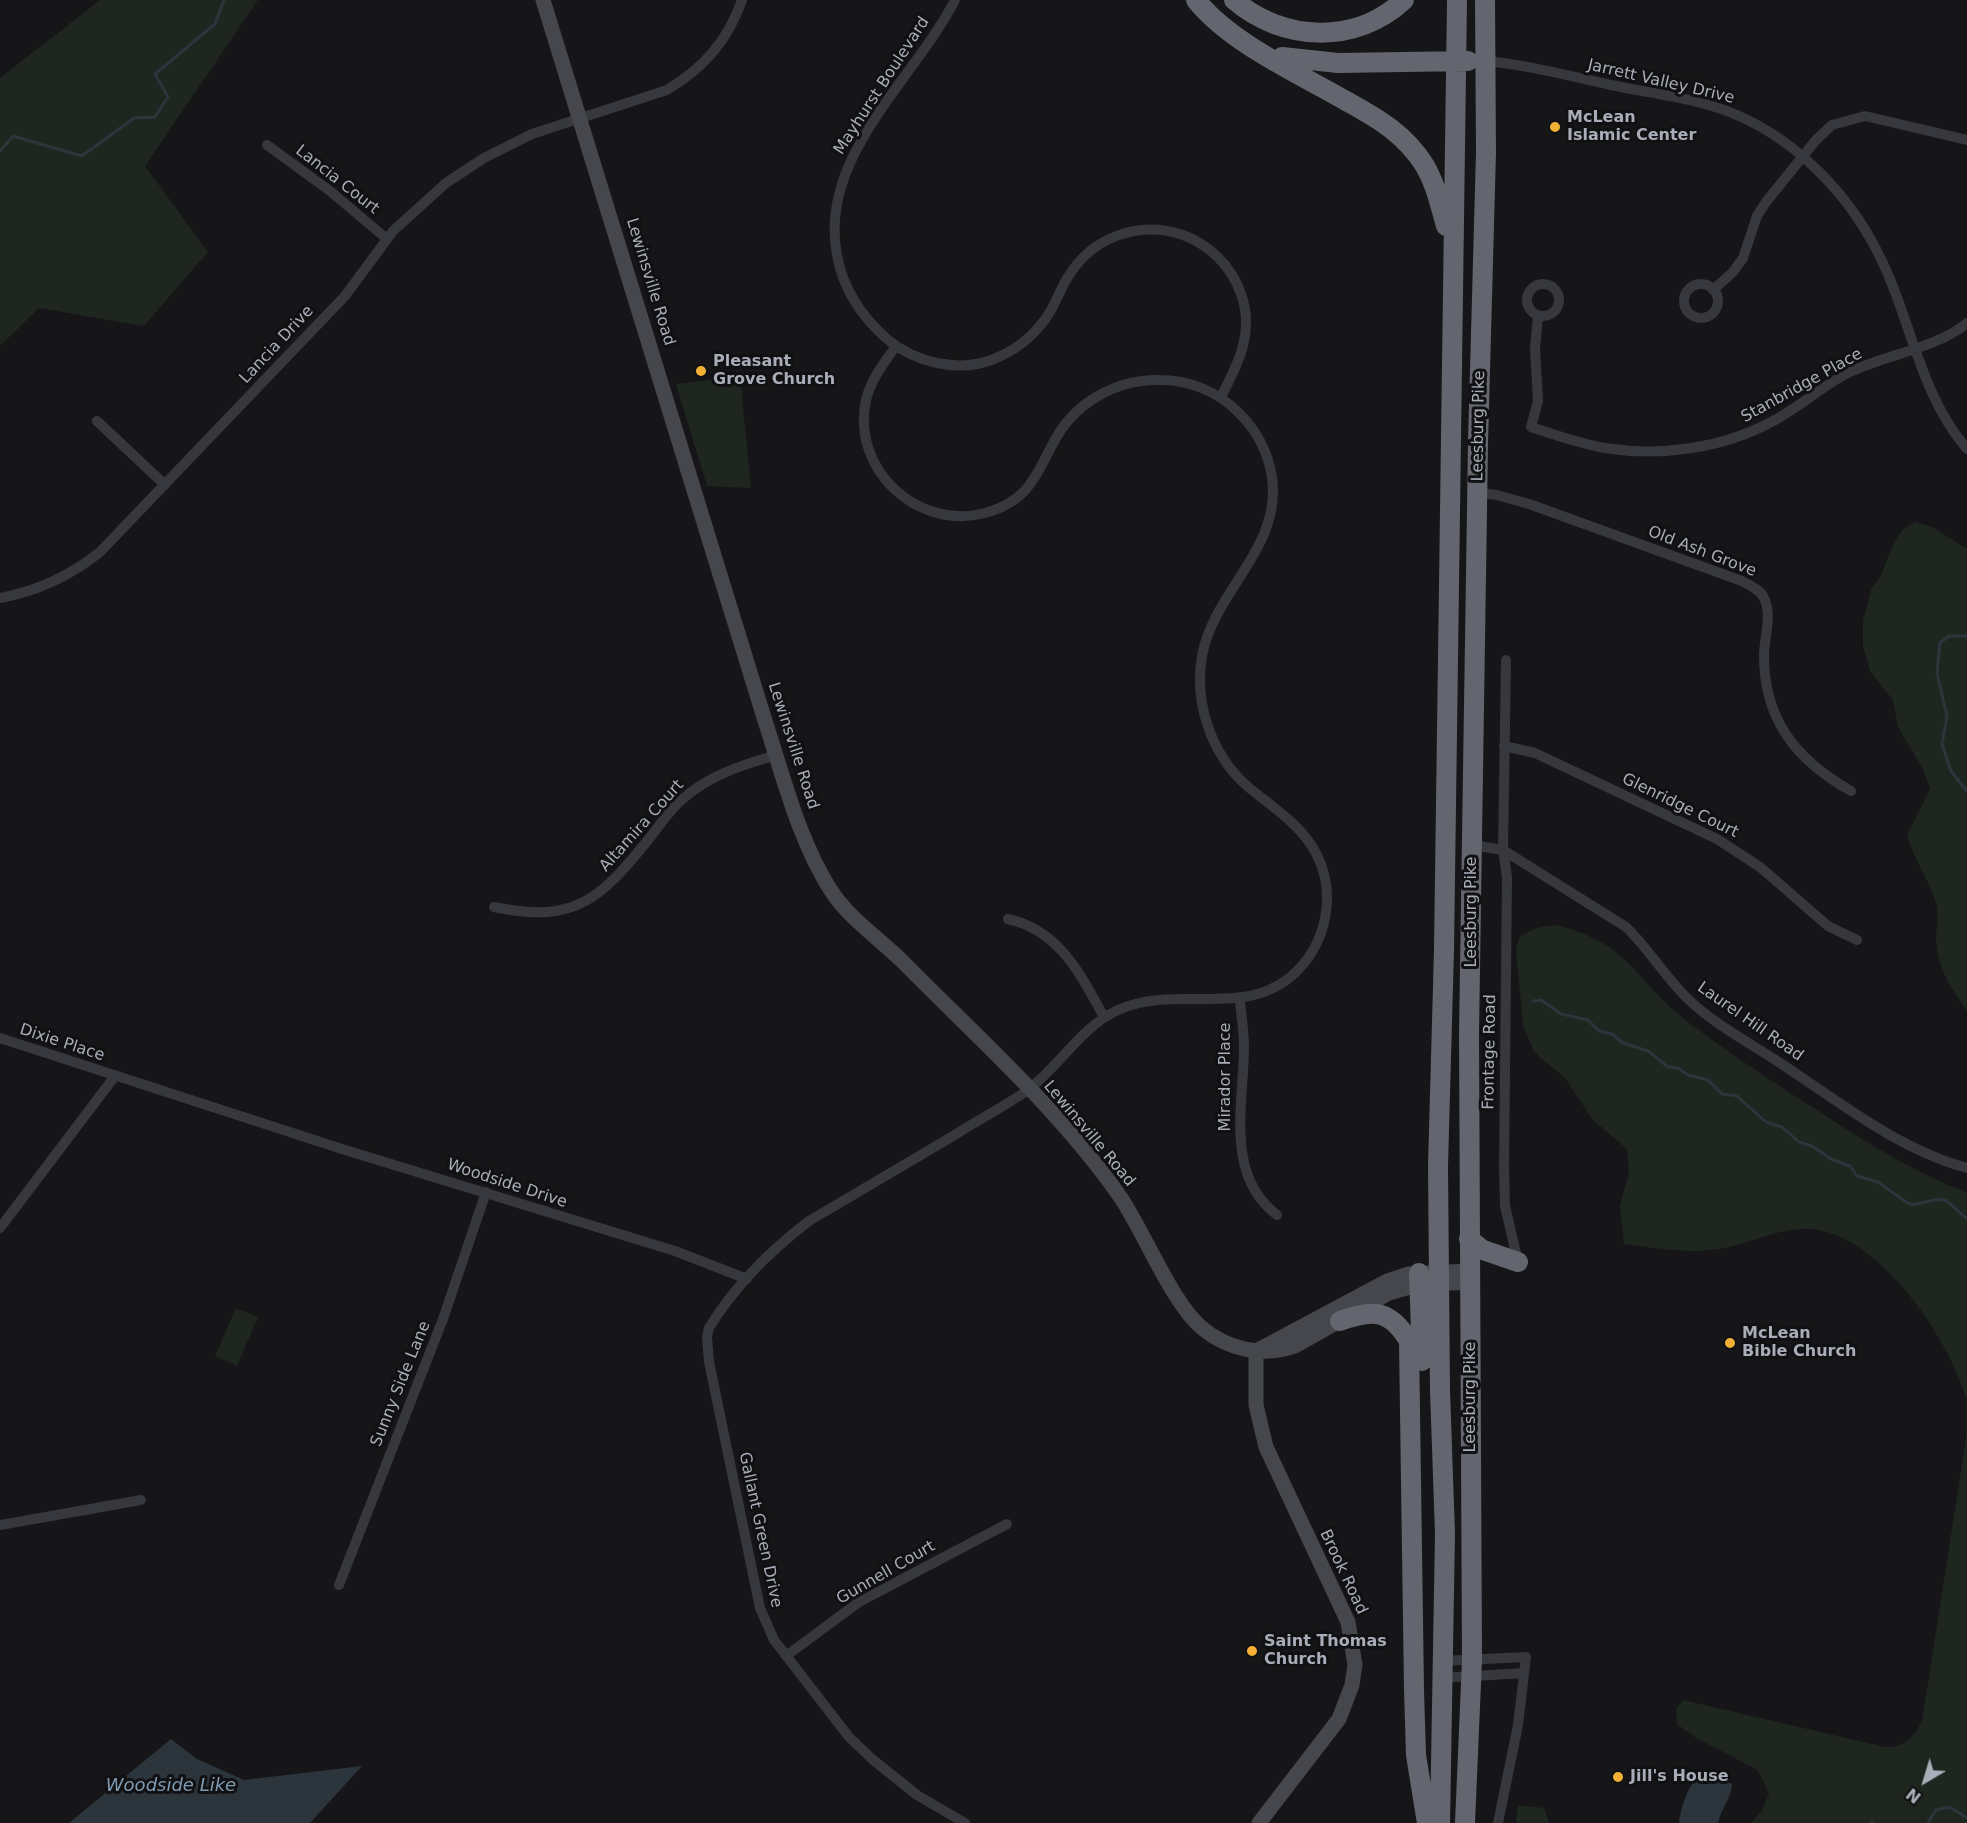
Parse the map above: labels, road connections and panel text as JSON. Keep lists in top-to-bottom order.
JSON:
{
  "streets": {
    "highway": ["Leesburg Pike"],
    "main road": ["Lewinsville Road", "Brook Road"],
    "street": [
      "Jarrett Valley Drive",
      "Mayhurst Boulevard",
      "Lancia Court",
      "Lancia Drive",
      "Stanbridge Place",
      "Old Ash Grove",
      "Glenridge Court",
      "Altamira Court",
      "Laurel Hill Road",
      "Dixie Place",
      "Frontage Road",
      "Mirador Place",
      "Woodside Drive",
      "Sunny Side Lane",
      "Gallant Green Drive",
      "Gunnell Court"
    ]
  },
  "crossings": [
    ["Jarrett Valley Drive", "Stanbridge Place"],
    ["Jarrett Valley Drive", "Leesburg Pike"],
    ["Lancia Court", "Lancia Drive"],
    ["Lewinsville Road", "Lancia Drive"],
    ["Lewinsville Road", "Leesburg Pike"],
    ["Lewinsville Road", "Altamira Court"],
    ["Lewinsville Road", "Brook Road"],
    ["Leesburg Pike", "Old Ash Grove"],
    ["Leesburg Pike", "Laurel Hill Road"],
    ["Glenridge Court", "Frontage Road"],
    ["Laurel Hill Road", "Frontage Road"],
    ["Dixie Place", "Woodside Drive"],
    ["Woodside Drive", "Sunny Side Lane"],
    ["Woodside Drive", "Gallant Green Drive"],
    ["Gallant Green Drive", "Gunnell Court"]
  ],
  "water": ["Woodside Like"],
  "places": [
    "McLean Islamic Center",
    "Pleasant Grove Church",
    "McLean Bible Church",
    "Saint Thomas Church",
    "Jill's House"
  ],
  "north": "bottom left"
}
